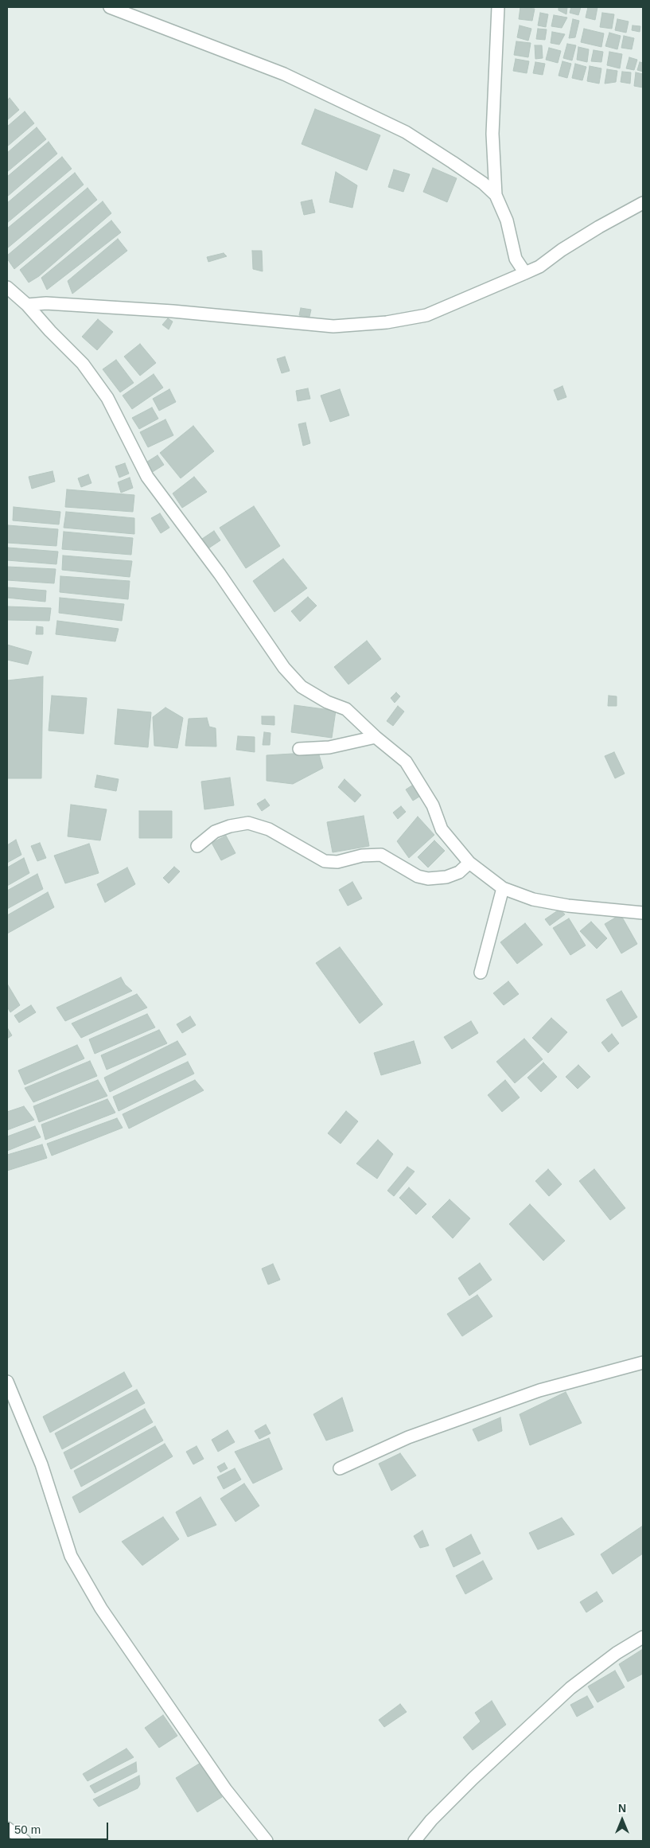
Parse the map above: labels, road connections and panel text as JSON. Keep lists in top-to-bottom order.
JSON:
{
  "scale_bar": "50 m",
  "north": "top"
}
